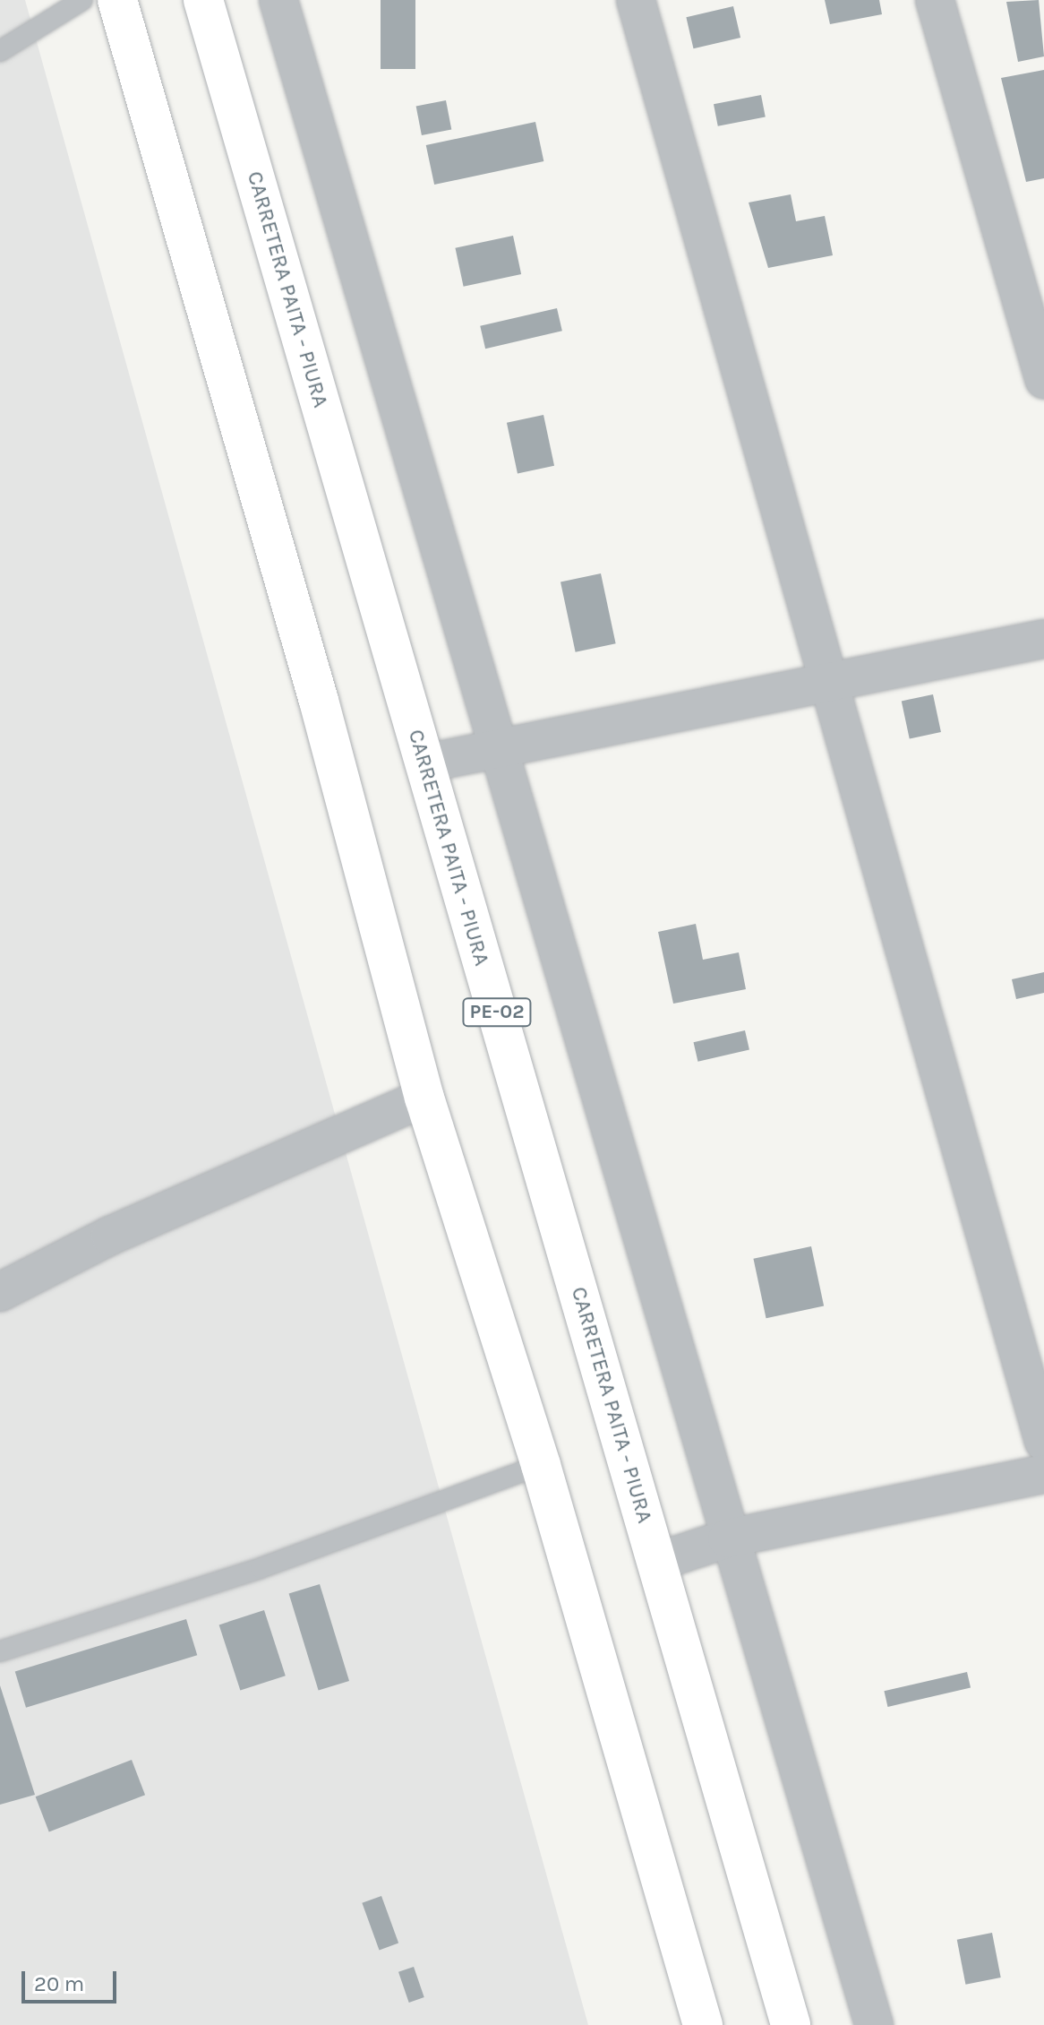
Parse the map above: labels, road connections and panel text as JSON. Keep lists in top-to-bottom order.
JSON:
{
  "streets": {
    "highway": ["CARRETERA PAITA - PIURA", "PE-02"]
  },
  "scale_bar": "20 m"
}
